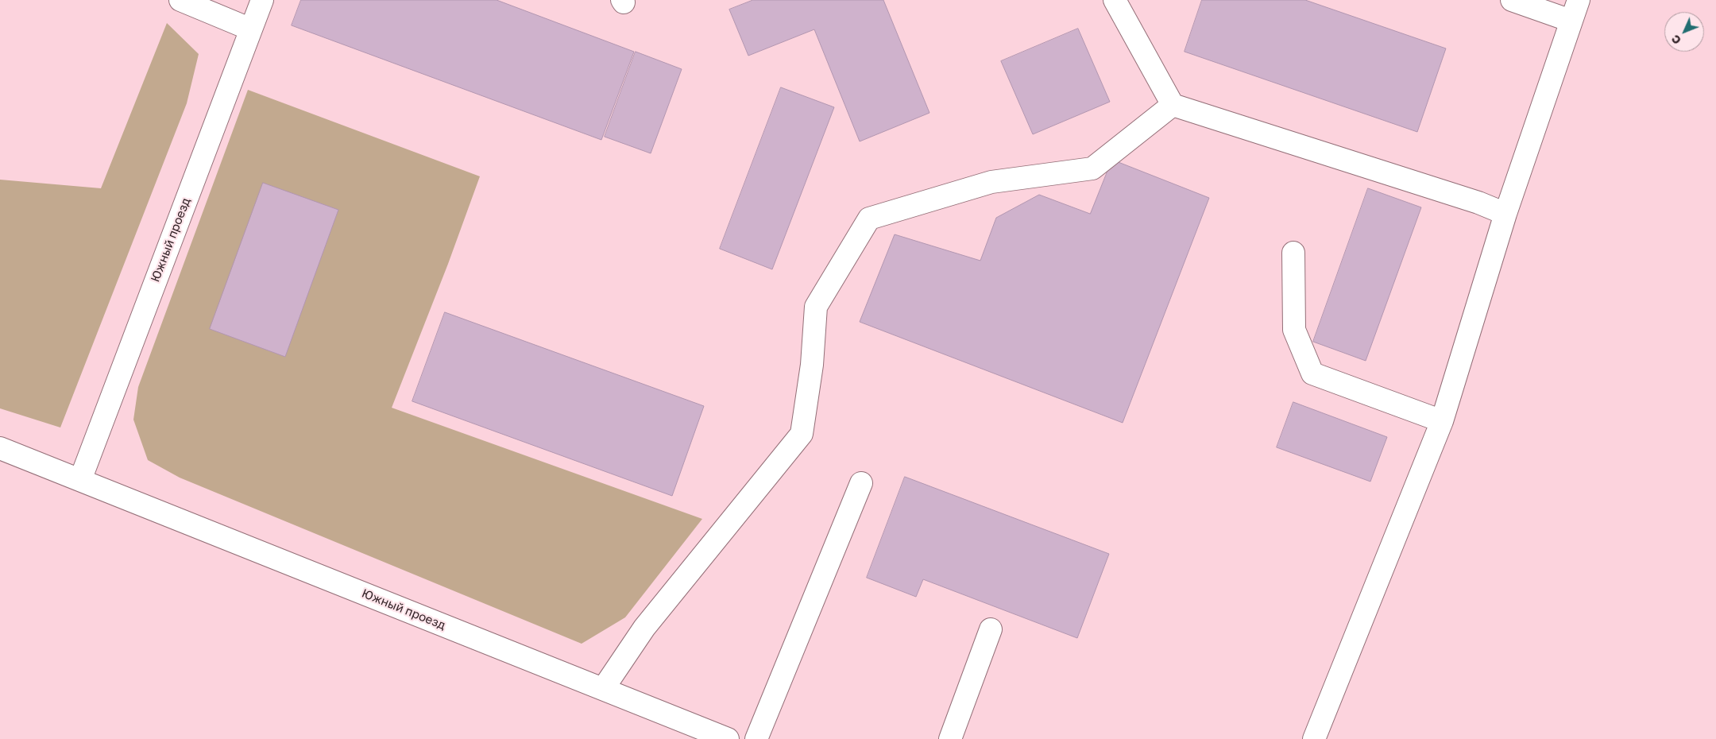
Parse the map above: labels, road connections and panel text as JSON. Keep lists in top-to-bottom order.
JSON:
{
  "streets": {
    "street": ["Южный проезд"]
  },
  "north": "bottom left"
}
